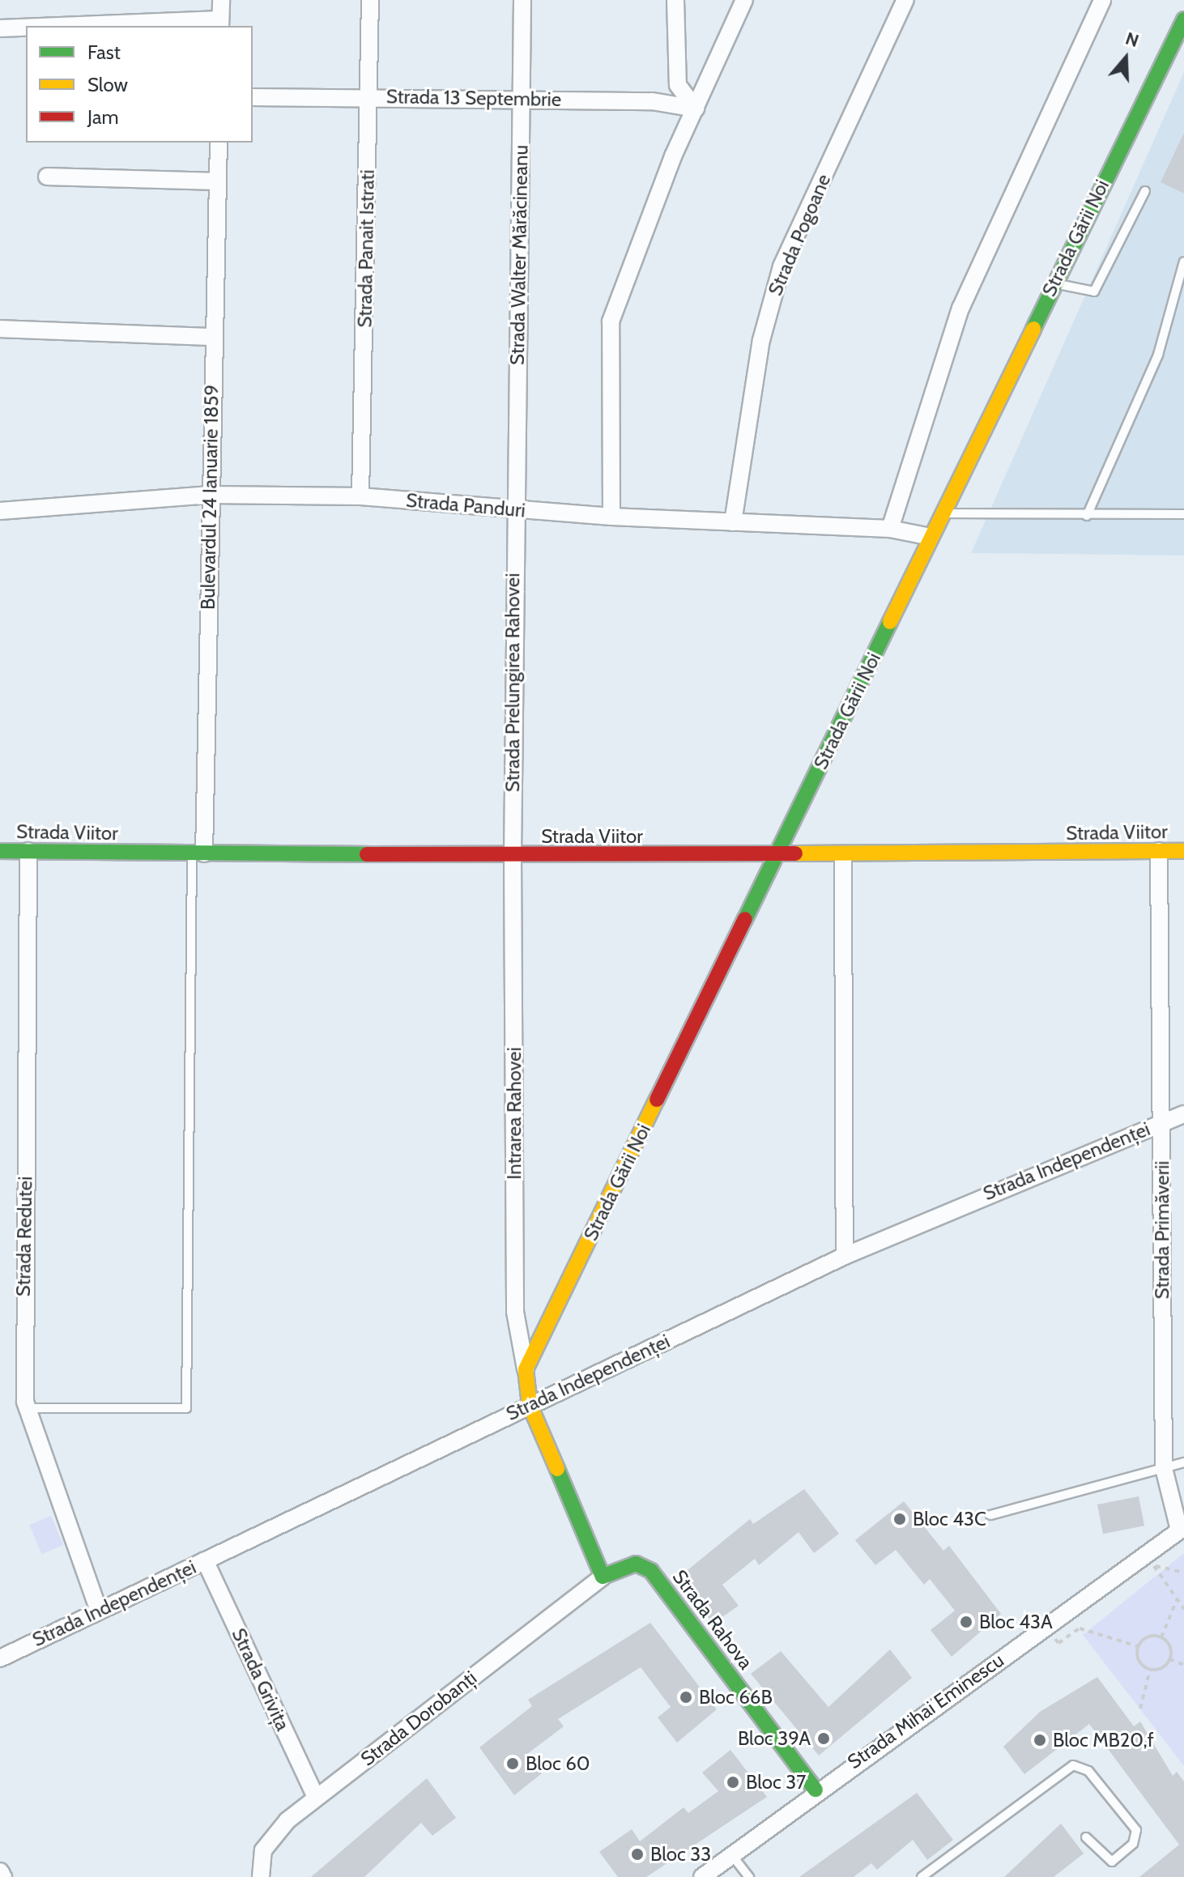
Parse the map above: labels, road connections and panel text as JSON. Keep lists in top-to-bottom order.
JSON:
{
  "streets": {
    "street": [
      "Strada 13 Septembrie",
      "Strada Pogoane",
      "Strada Gării Noi",
      "Strada Panait Istrati",
      "Strada Walter Mărăcineanu",
      "Bulevardul 24 Ianuarie 1859",
      "Strada Panduri",
      "Strada Prelungirea Rahovei",
      "Strada Viitor",
      "Intrarea Rahovei",
      "Strada Independenței",
      "Strada Primăverii",
      "Strada Redutei",
      "Strada Rahova",
      "Strada Grivița",
      "Strada Mihai Eminescu",
      "Strada Dorobanți"
    ]
  },
  "crossings": [
    ["Strada 13 Septembrie", "Strada Panait Istrati"],
    ["Strada 13 Septembrie", "Strada Walter Mărăcineanu"],
    ["Strada Pogoane", "Strada Panduri"],
    ["Strada Gării Noi", "Strada Panduri"],
    ["Strada Gării Noi", "Strada Viitor"],
    ["Strada Gării Noi", "Intrarea Rahovei"],
    ["Strada Panait Istrati", "Strada Panduri"],
    ["Strada Walter Mărăcineanu", "Strada Panduri"],
    ["Strada Walter Mărăcineanu", "Strada Prelungirea Rahovei"],
    ["Bulevardul 24 Ianuarie 1859", "Strada Panduri"],
    ["Bulevardul 24 Ianuarie 1859", "Strada Viitor"],
    ["Strada Panduri", "Strada Prelungirea Rahovei"],
    ["Strada Prelungirea Rahovei", "Strada Viitor"],
    ["Strada Prelungirea Rahovei", "Intrarea Rahovei"],
    ["Strada Viitor", "Intrarea Rahovei"],
    ["Strada Viitor", "Strada Primăverii"],
    ["Strada Viitor", "Strada Redutei"],
    ["Strada Independenței", "Strada Primăverii"],
    ["Strada Independenței", "Strada Redutei"],
    ["Strada Independenței", "Strada Grivița"],
    ["Strada Primăverii", "Strada Mihai Eminescu"],
    ["Strada Rahova", "Strada Mihai Eminescu"],
    ["Strada Rahova", "Strada Dorobanți"],
    ["Strada Grivița", "Strada Dorobanți"]
  ],
  "places": [
    "Bloc 43C",
    "Bloc 43A",
    "Bloc 66B",
    "Bloc 39A",
    "Bloc MB20,f",
    "Bloc 60",
    "Bloc 37",
    "Bloc 33"
  ],
  "legend": ["Fast", "Slow", "Jam"],
  "north": "top"
}
